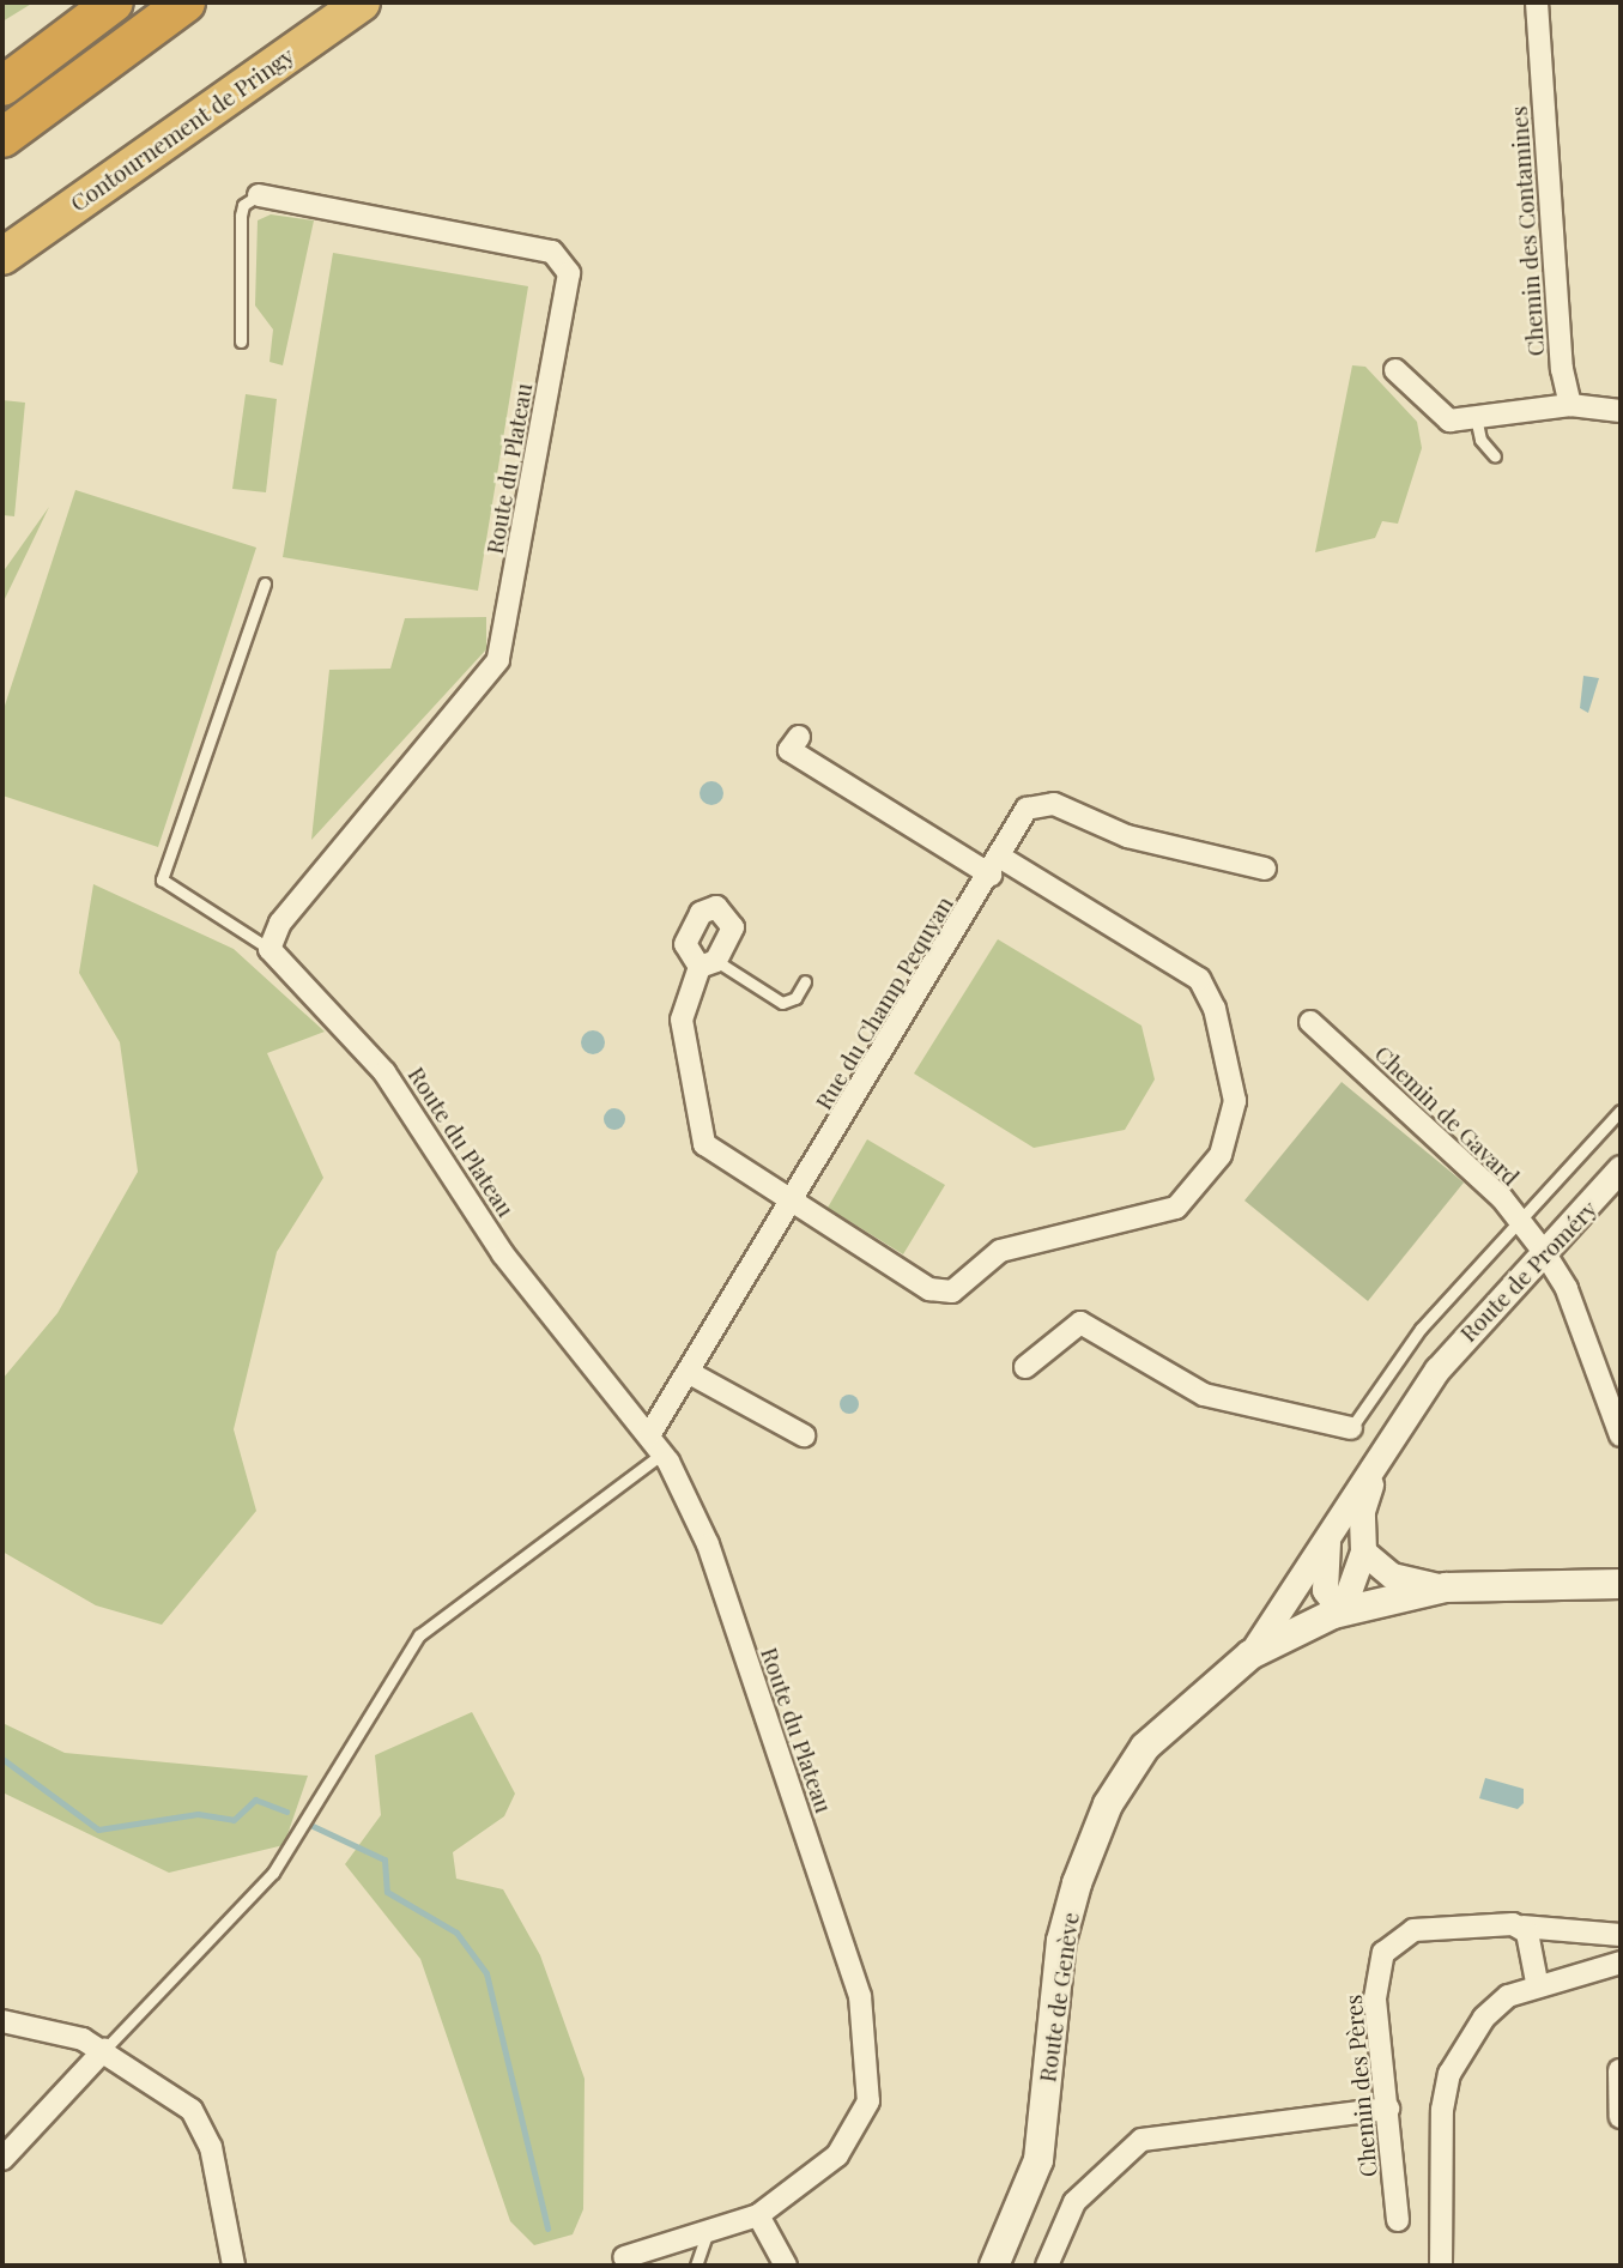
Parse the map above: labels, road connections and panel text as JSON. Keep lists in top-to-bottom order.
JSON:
{
  "streets": {
    "highway": ["Contournement de Pringy"],
    "main road": ["Route de Genève"],
    "street": [
      "Chemin des Contamines",
      "Route du Plateau",
      "Rue du Champ Pequyan",
      "Chemin de Gavard",
      "Route de Proméry",
      "Chemin des Pères"
    ]
  },
  "crossings": [
    ["Route du Plateau", "Rue du Champ Pequyan"],
    ["Chemin de Gavard", "Route de Proméry"],
    ["Route de Proméry", "Route de Genève"]
  ]
}
